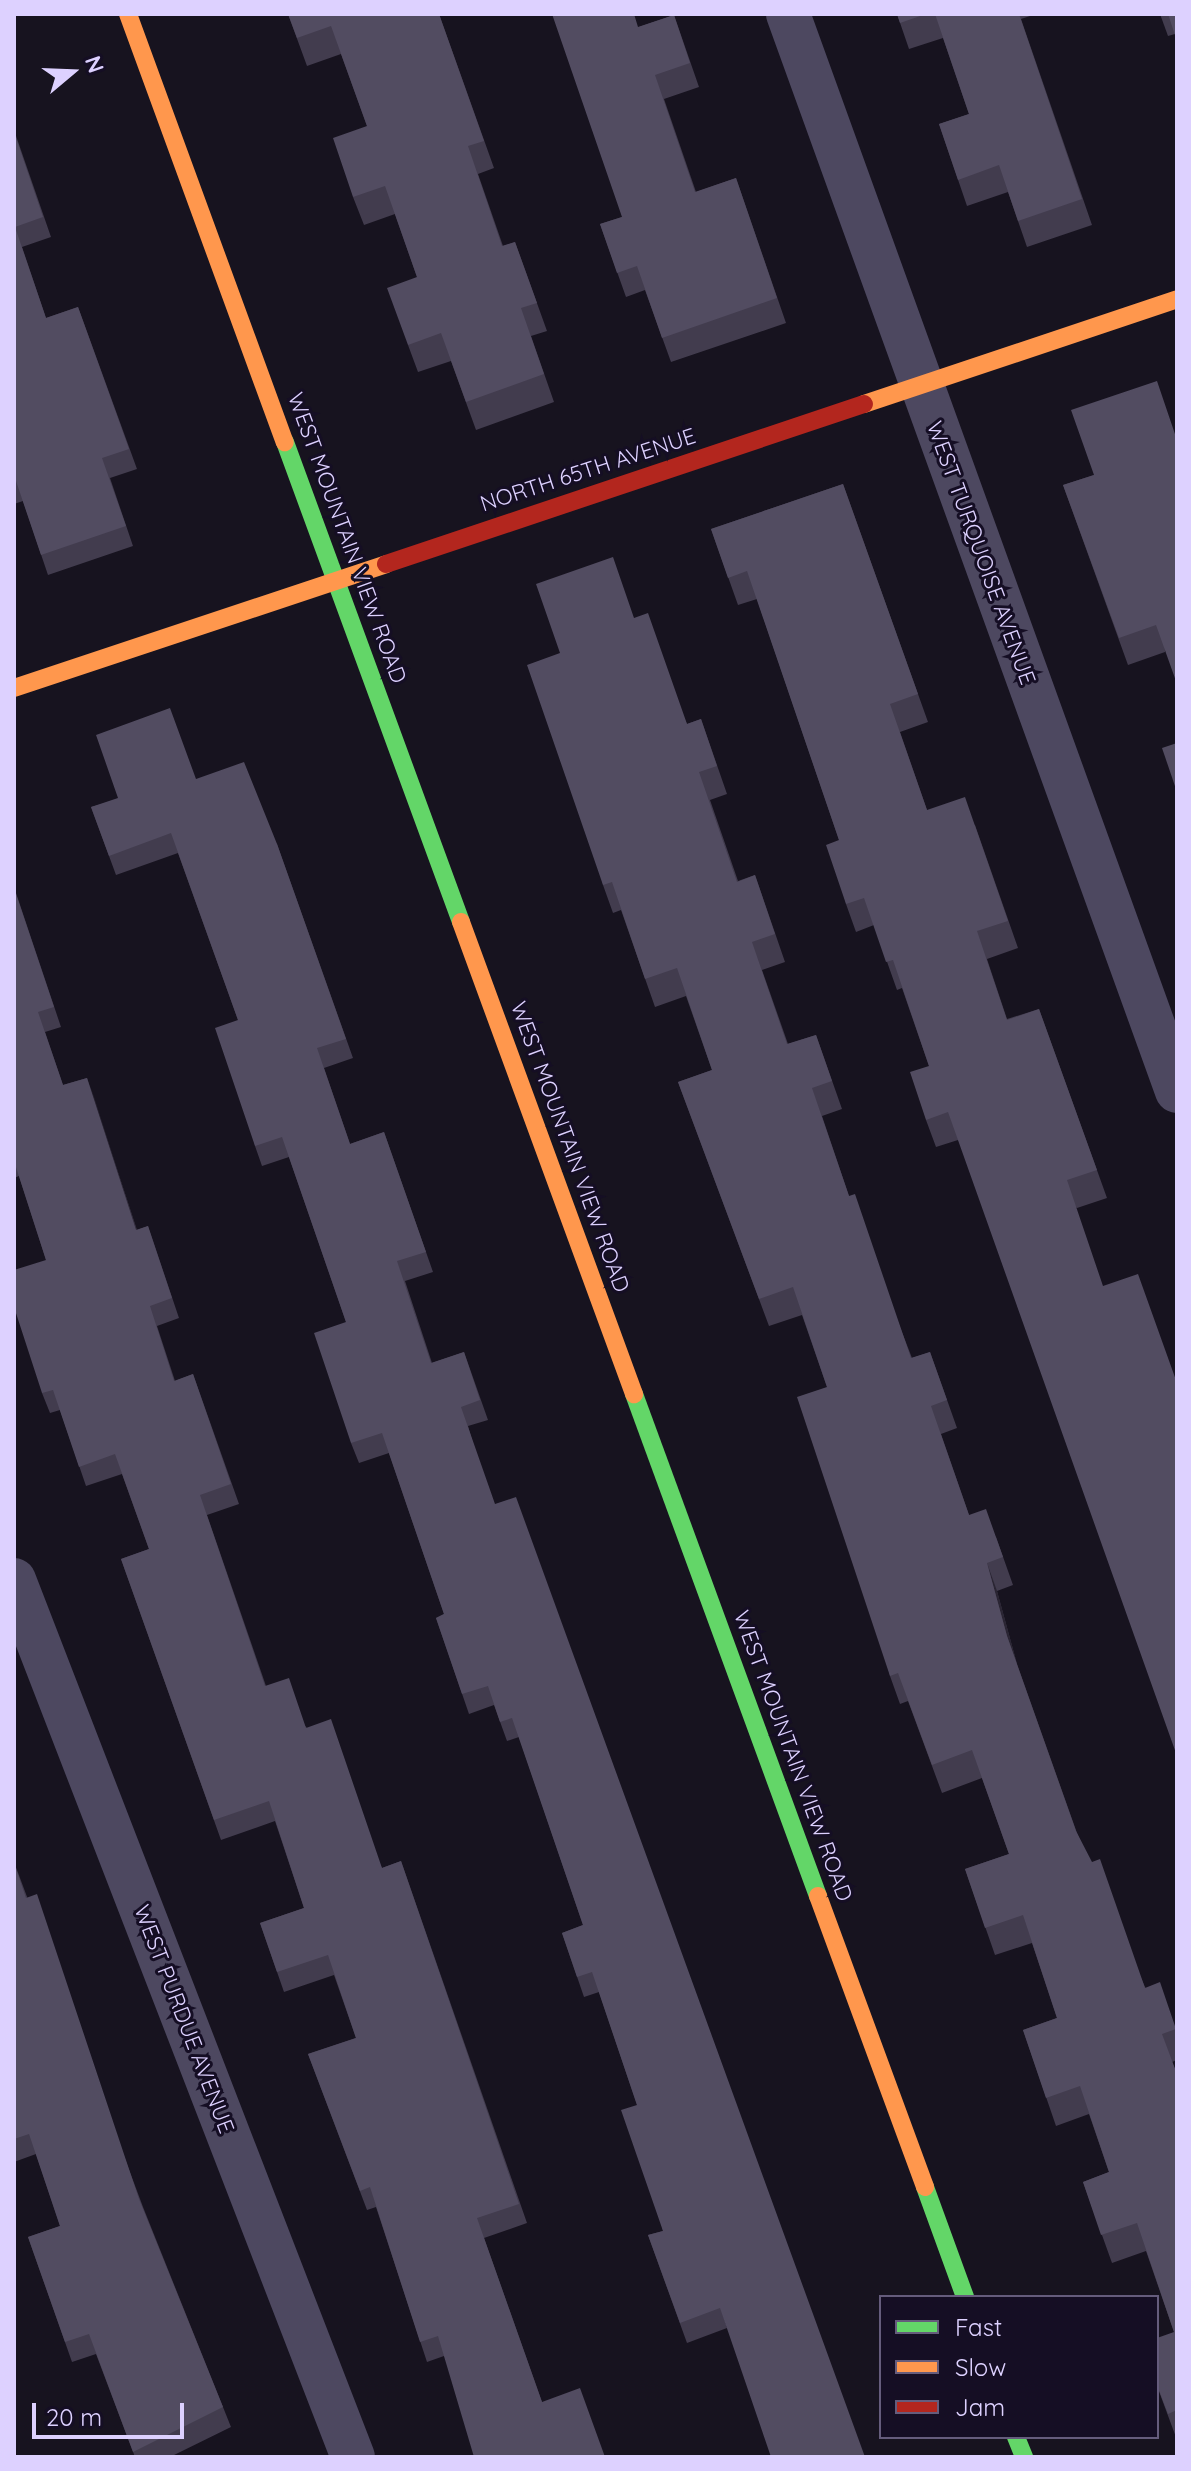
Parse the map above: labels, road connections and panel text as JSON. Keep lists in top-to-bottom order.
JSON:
{
  "streets": {
    "street": [
      "NORTH 65TH AVENUE",
      "WEST MOUNTAIN VIEW ROAD",
      "WEST TURQUOISE AVENUE",
      "WEST PURDUE AVENUE"
    ]
  },
  "crossings": [
    ["NORTH 65TH AVENUE", "WEST MOUNTAIN VIEW ROAD"],
    ["NORTH 65TH AVENUE", "WEST TURQUOISE AVENUE"]
  ],
  "legend": ["Fast", "Slow", "Jam"],
  "scale_bar": "20 m",
  "north": "right"
}
